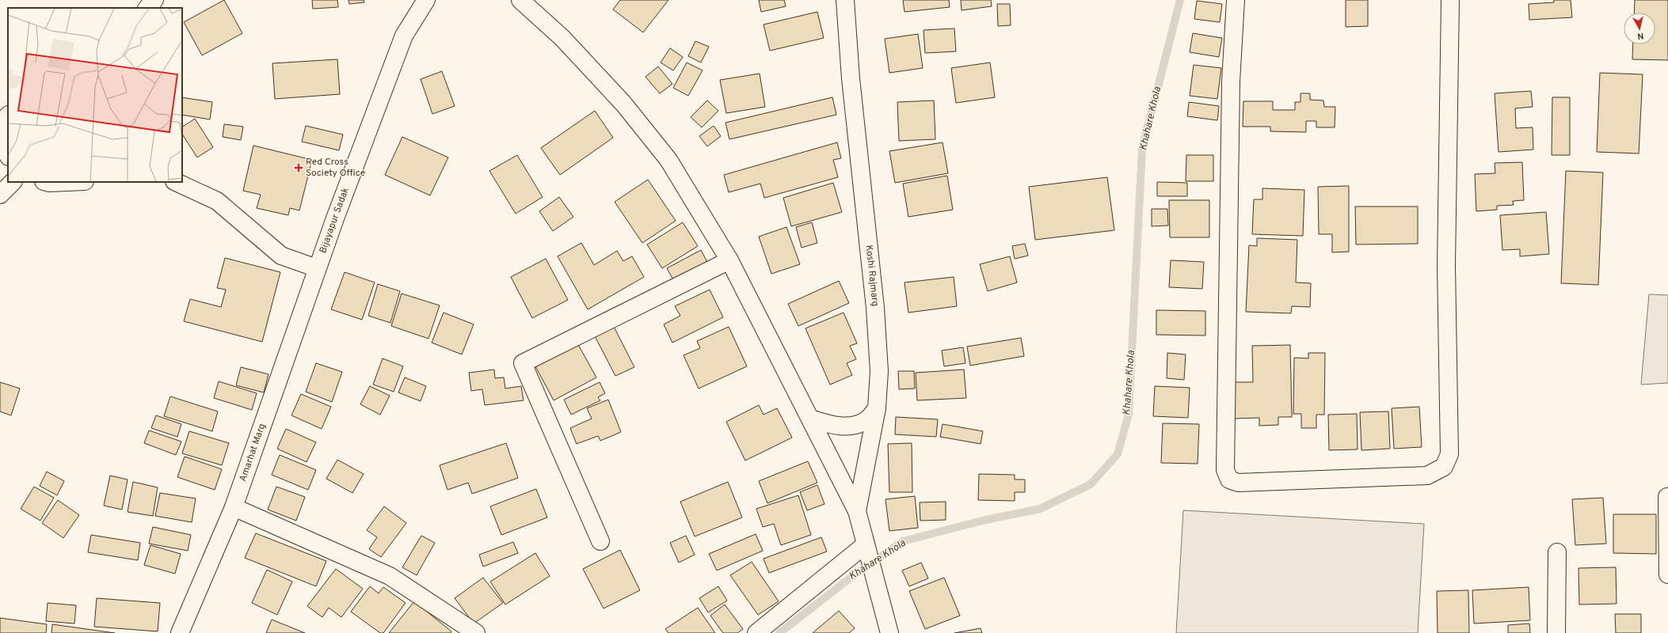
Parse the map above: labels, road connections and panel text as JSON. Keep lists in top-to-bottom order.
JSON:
{
  "streets": {
    "street": ["Bijayapur Sadak", "Koshi Rajmarg", "Amarhat Marg"]
  },
  "crossings": [
    ["Bijayapur Sadak", "Amarhat Marg"]
  ],
  "water": ["Khahare Khola"],
  "places": {
    "health": ["Red Cross Society Office"]
  },
  "north": "bottom"
}
